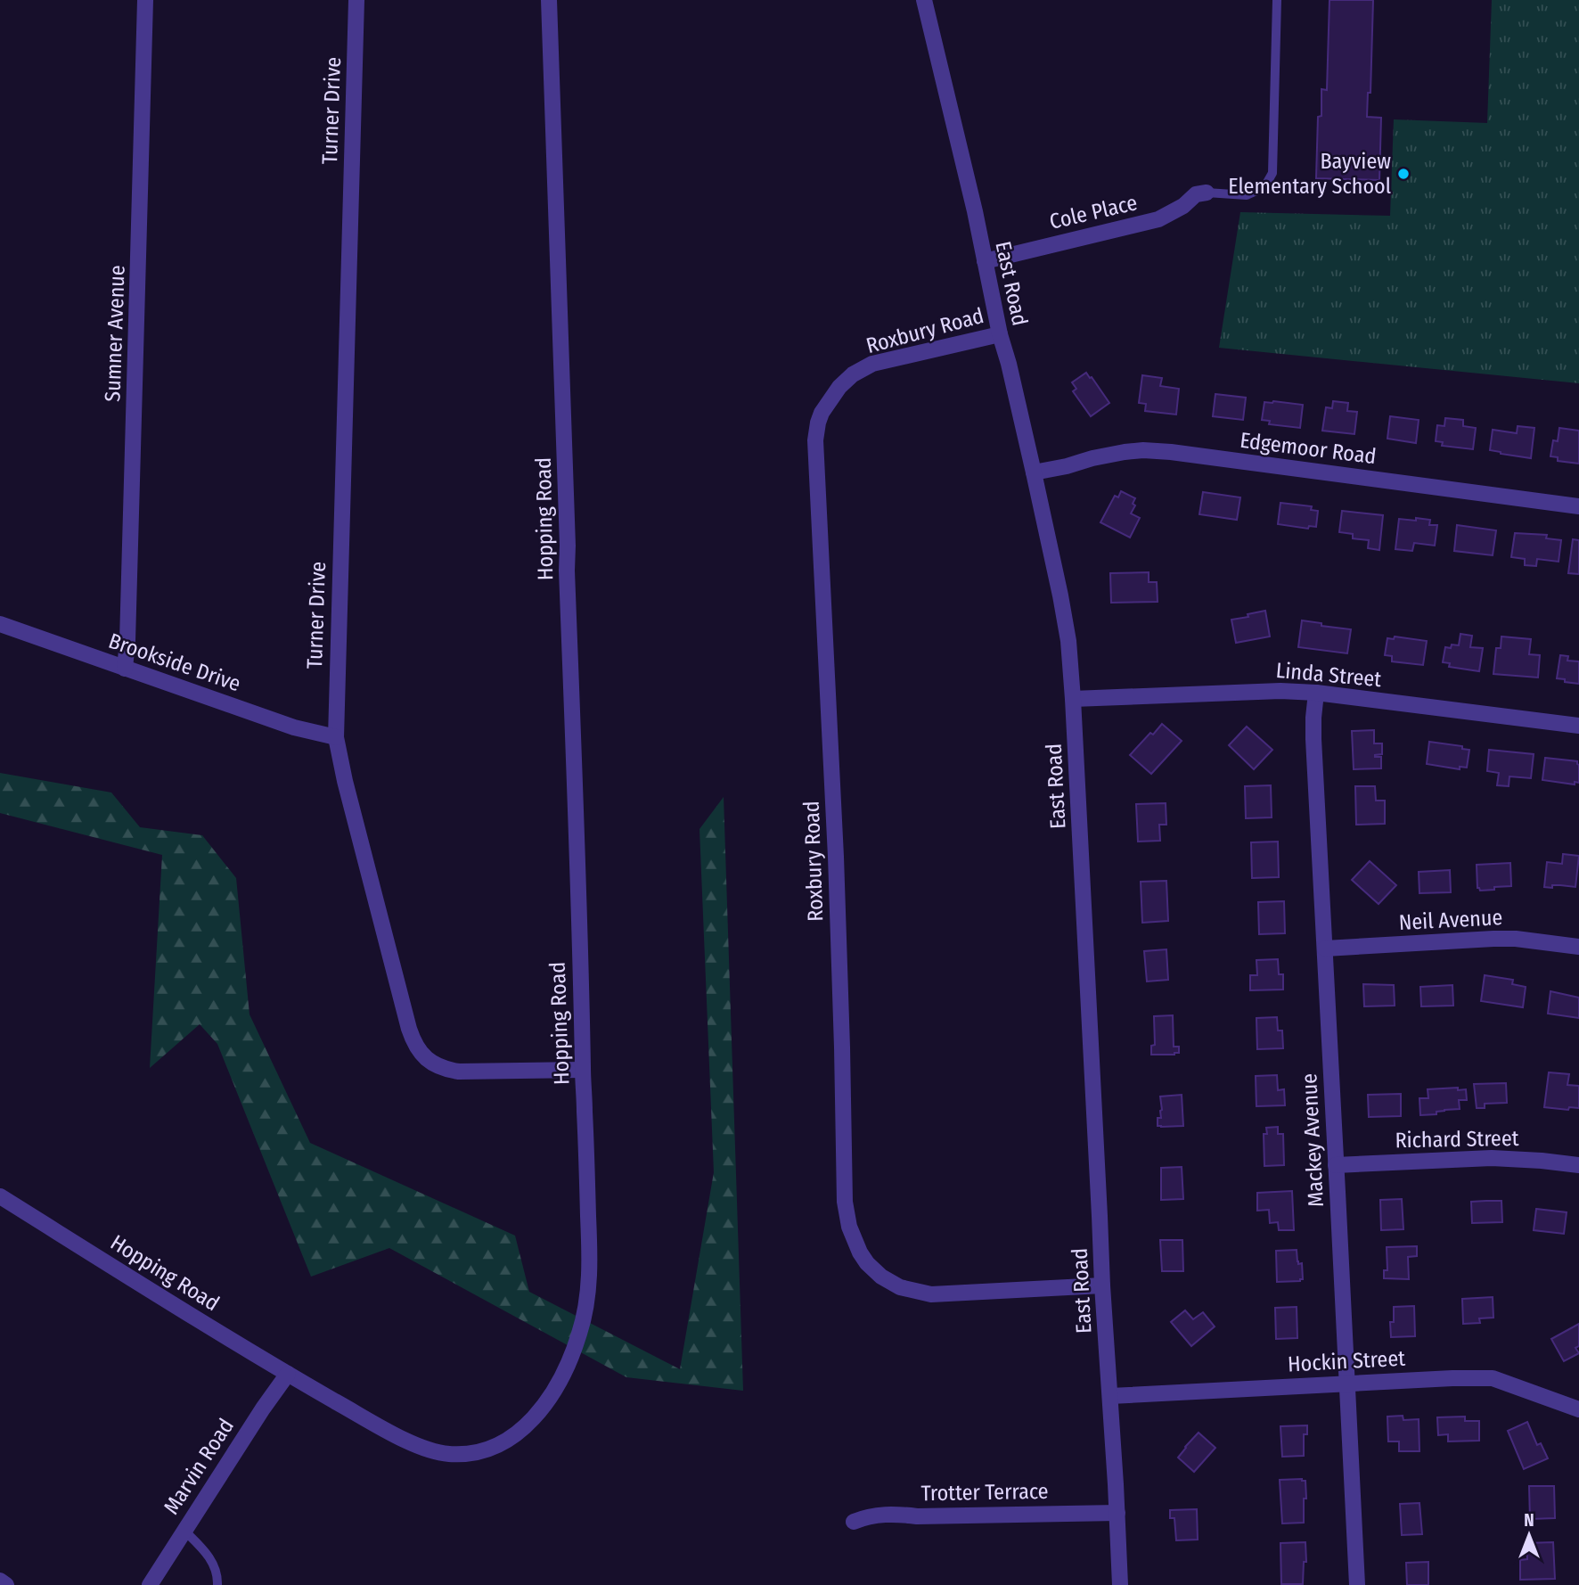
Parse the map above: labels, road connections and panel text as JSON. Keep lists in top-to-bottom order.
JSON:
{
  "streets": {
    "street": [
      "Turner Drive",
      "Cole Place",
      "East Road",
      "Roxbury Road",
      "Sumner Avenue",
      "Edgemoor Road",
      "Hopping Road",
      "Brookside Drive",
      "Linda Street",
      "Neil Avenue",
      "Richard Street",
      "Mackey Avenue",
      "Hockin Street",
      "Marvin Road",
      "Trotter Terrace"
    ]
  },
  "crossings": [
    ["Turner Drive", "Hopping Road"],
    ["Turner Drive", "Brookside Drive"],
    ["Cole Place", "East Road"],
    ["East Road", "Roxbury Road"],
    ["East Road", "Edgemoor Road"],
    ["East Road", "Linda Street"],
    ["East Road", "Hockin Street"],
    ["East Road", "Trotter Terrace"],
    ["Sumner Avenue", "Brookside Drive"],
    ["Hopping Road", "Marvin Road"],
    ["Linda Street", "Mackey Avenue"],
    ["Neil Avenue", "Mackey Avenue"],
    ["Richard Street", "Mackey Avenue"],
    ["Mackey Avenue", "Hockin Street"]
  ],
  "places": ["Bayview Elementary School"],
  "north": "top"
}
